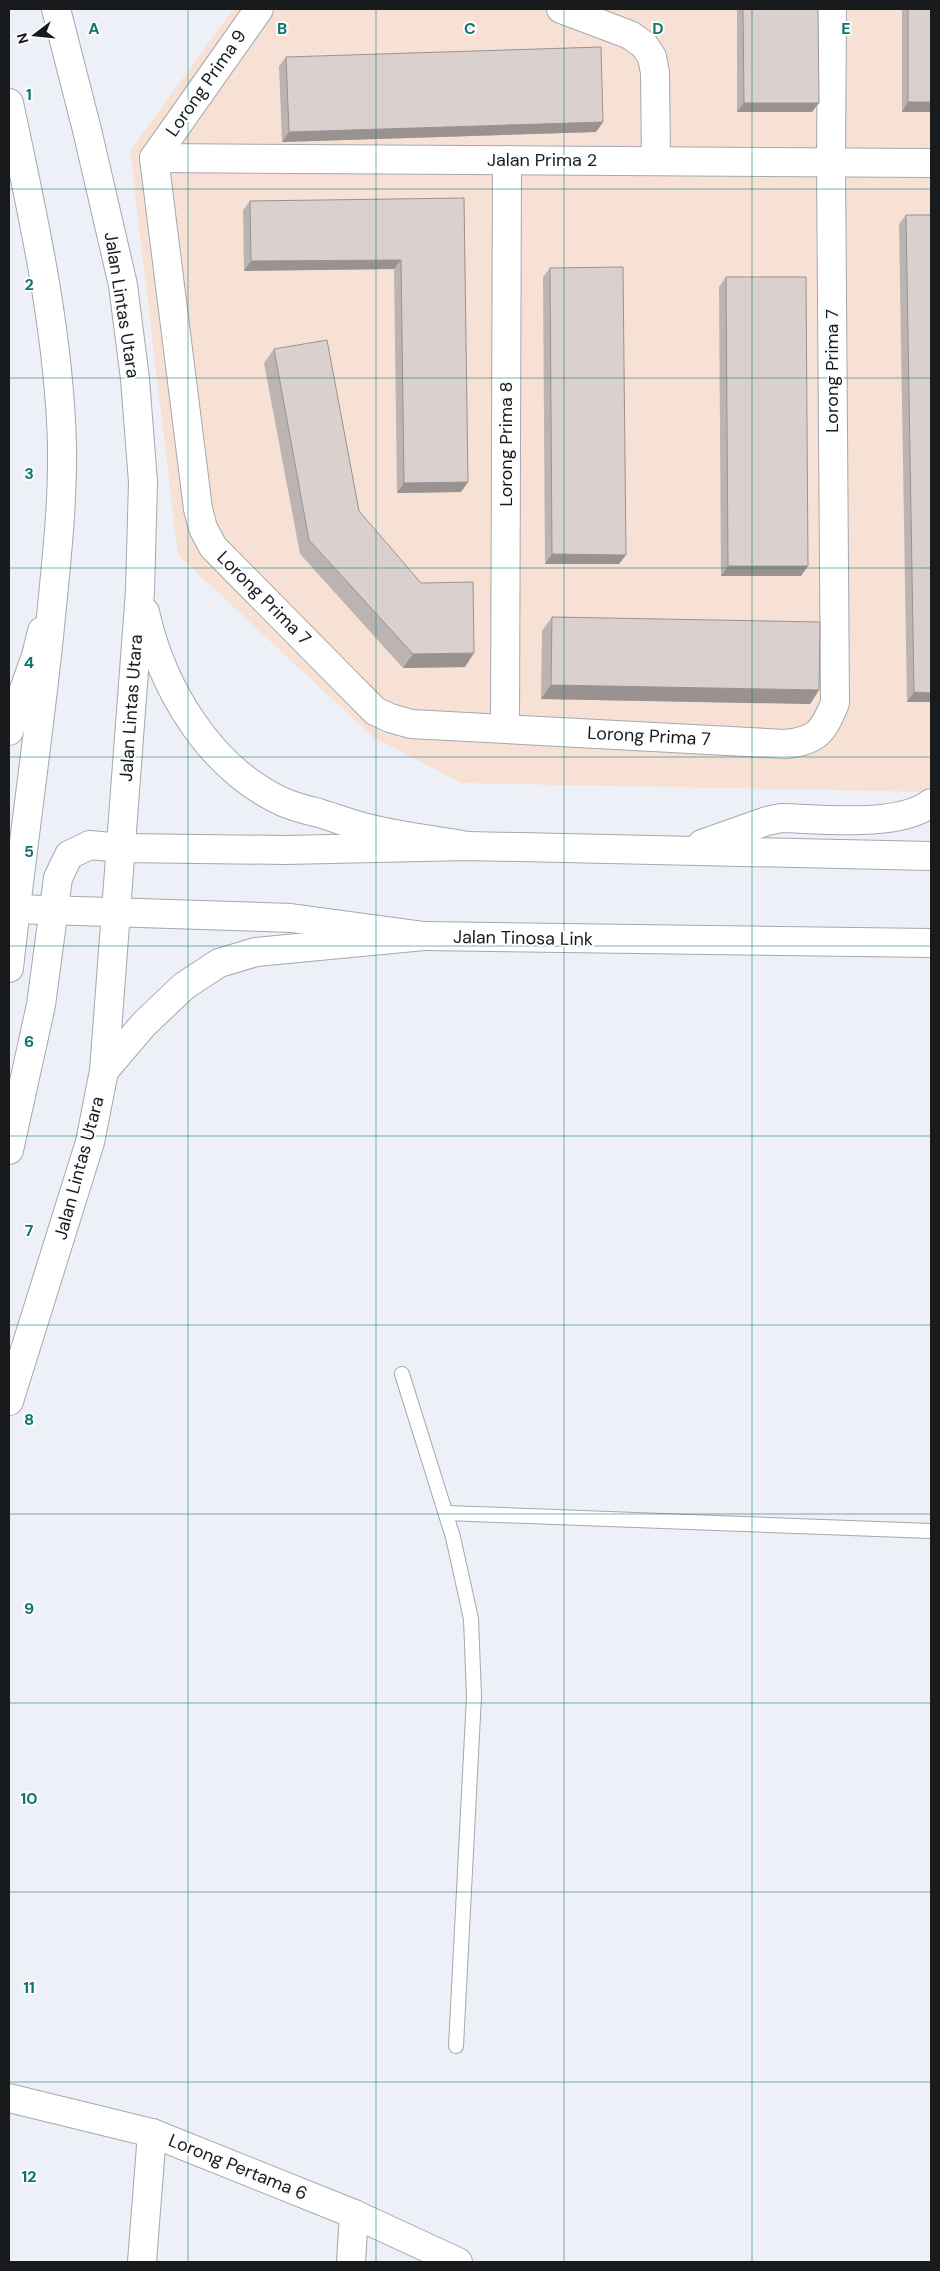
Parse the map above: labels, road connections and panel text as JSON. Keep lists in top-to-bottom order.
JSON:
{
  "streets": {
    "main road": [
      "Lorong Prima 9",
      "Jalan Prima 2",
      "Jalan Lintas Utara",
      "Lorong Prima 7",
      "Lorong Prima 8",
      "Jalan Tinosa Link",
      "Lorong Pertama 6"
    ]
  },
  "crossings": [
    ["Lorong Prima 9", "Jalan Prima 2"],
    ["Lorong Prima 9", "Lorong Prima 7"],
    ["Jalan Prima 2", "Lorong Prima 7"],
    ["Jalan Prima 2", "Lorong Prima 8"],
    ["Jalan Lintas Utara", "Jalan Tinosa Link"],
    ["Lorong Prima 7", "Lorong Prima 8"]
  ],
  "north": "left",
  "grid": {
    "columns": [
      "A",
      "B",
      "C",
      "D",
      "E"
    ],
    "rows": [
      "1",
      "2",
      "3",
      "4",
      "5",
      "6",
      "7",
      "8",
      "9",
      "10",
      "11",
      "12"
    ]
  }
}
